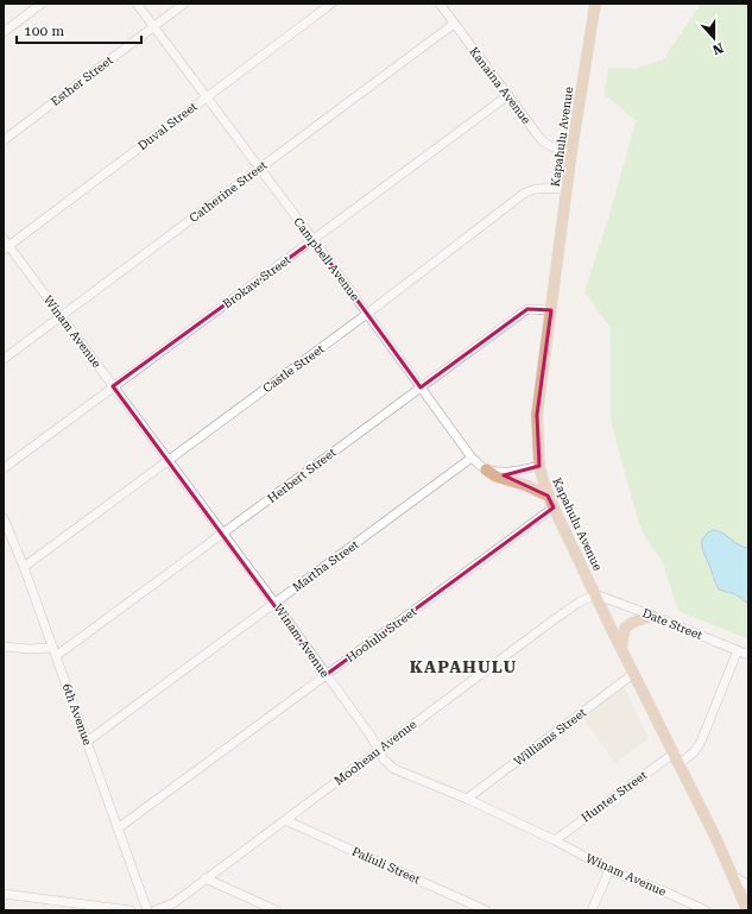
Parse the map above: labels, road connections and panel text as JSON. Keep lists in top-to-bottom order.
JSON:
{
  "streets": {
    "main road": ["Kapahulu Avenue"],
    "street": [
      "Esther Street",
      "Kanaina Avenue",
      "Duval Street",
      "Catherine Street",
      "Campbell Avenue",
      "Brokaw Street",
      "Winam Avenue",
      "Castle Street",
      "Herbert Street",
      "Martha Street",
      "Date Street",
      "Hoolulu Street",
      "6th Avenue",
      "Williams Street",
      "Mooheau Avenue",
      "Hunter Street",
      "Paliuli Street"
    ]
  },
  "crossings": [
    ["Esther Street", "Campbell Avenue"],
    ["Kanaina Avenue", "Kapahulu Avenue"],
    ["Kanaina Avenue", "Catherine Street"],
    ["Kanaina Avenue", "Brokaw Street"],
    ["Duval Street", "Campbell Avenue"],
    ["Duval Street", "Winam Avenue"],
    ["Kapahulu Avenue", "Castle Street"],
    ["Kapahulu Avenue", "Herbert Street"],
    ["Kapahulu Avenue", "Date Street"],
    ["Kapahulu Avenue", "Hoolulu Street"],
    ["Kapahulu Avenue", "Williams Street"],
    ["Kapahulu Avenue", "Mooheau Avenue"],
    ["Kapahulu Avenue", "Hunter Street"],
    ["Catherine Street", "Campbell Avenue"],
    ["Catherine Street", "Winam Avenue"],
    ["Campbell Avenue", "Brokaw Street"],
    ["Campbell Avenue", "Castle Street"],
    ["Campbell Avenue", "Herbert Street"],
    ["Campbell Avenue", "Martha Street"],
    ["Brokaw Street", "Winam Avenue"],
    ["Winam Avenue", "Castle Street"],
    ["Winam Avenue", "Herbert Street"],
    ["Winam Avenue", "Martha Street"],
    ["Winam Avenue", "Hoolulu Street"],
    ["Winam Avenue", "Williams Street"],
    ["Winam Avenue", "Mooheau Avenue"],
    ["Winam Avenue", "Hunter Street"],
    ["Castle Street", "6th Avenue"],
    ["Herbert Street", "6th Avenue"],
    ["Martha Street", "6th Avenue"],
    ["Date Street", "Mooheau Avenue"],
    ["Hoolulu Street", "6th Avenue"],
    ["Mooheau Avenue", "Paliuli Street"]
  ],
  "districts": ["KAPAHULU"],
  "scale_bar": "100 m",
  "north": "bottom"
}
